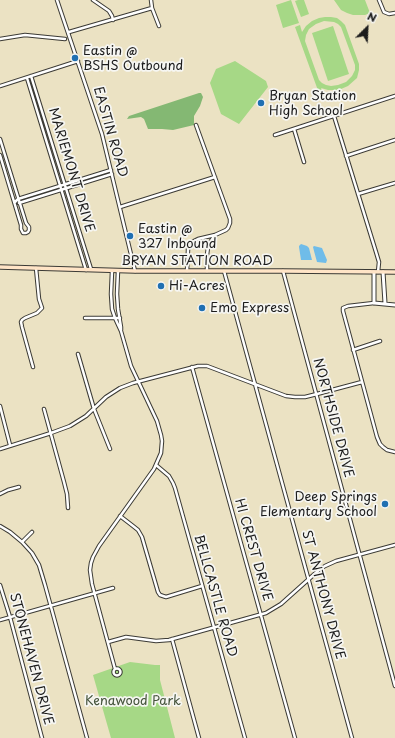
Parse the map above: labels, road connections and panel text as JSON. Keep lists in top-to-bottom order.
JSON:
{
  "streets": {
    "main road": ["BRYAN STATION ROAD"],
    "street": [
      "EASTIN ROAD",
      "MARIEMONT DRIVE",
      "NORTHSIDE DRIVE",
      "HI CREST DRIVE",
      "ST ANTHONY DRIVE",
      "BELLCASTLE ROAD",
      "STONEHAVEN DRIVE"
    ]
  },
  "crossings": [
    ["EASTIN ROAD", "BRYAN STATION ROAD"],
    ["MARIEMONT DRIVE", "BRYAN STATION ROAD"],
    ["BRYAN STATION ROAD", "NORTHSIDE DRIVE"],
    ["BRYAN STATION ROAD", "ST ANTHONY DRIVE"]
  ],
  "parks": ["Kenawood Park"],
  "places": [
    "Eastin @ BSHS Outbound",
    "Bryan Station High School",
    "Eastin @ 327 Inbound",
    "Hi-Acres",
    "Emo Express",
    "Deep Springs Elementary School"
  ],
  "north": "top right"
}
